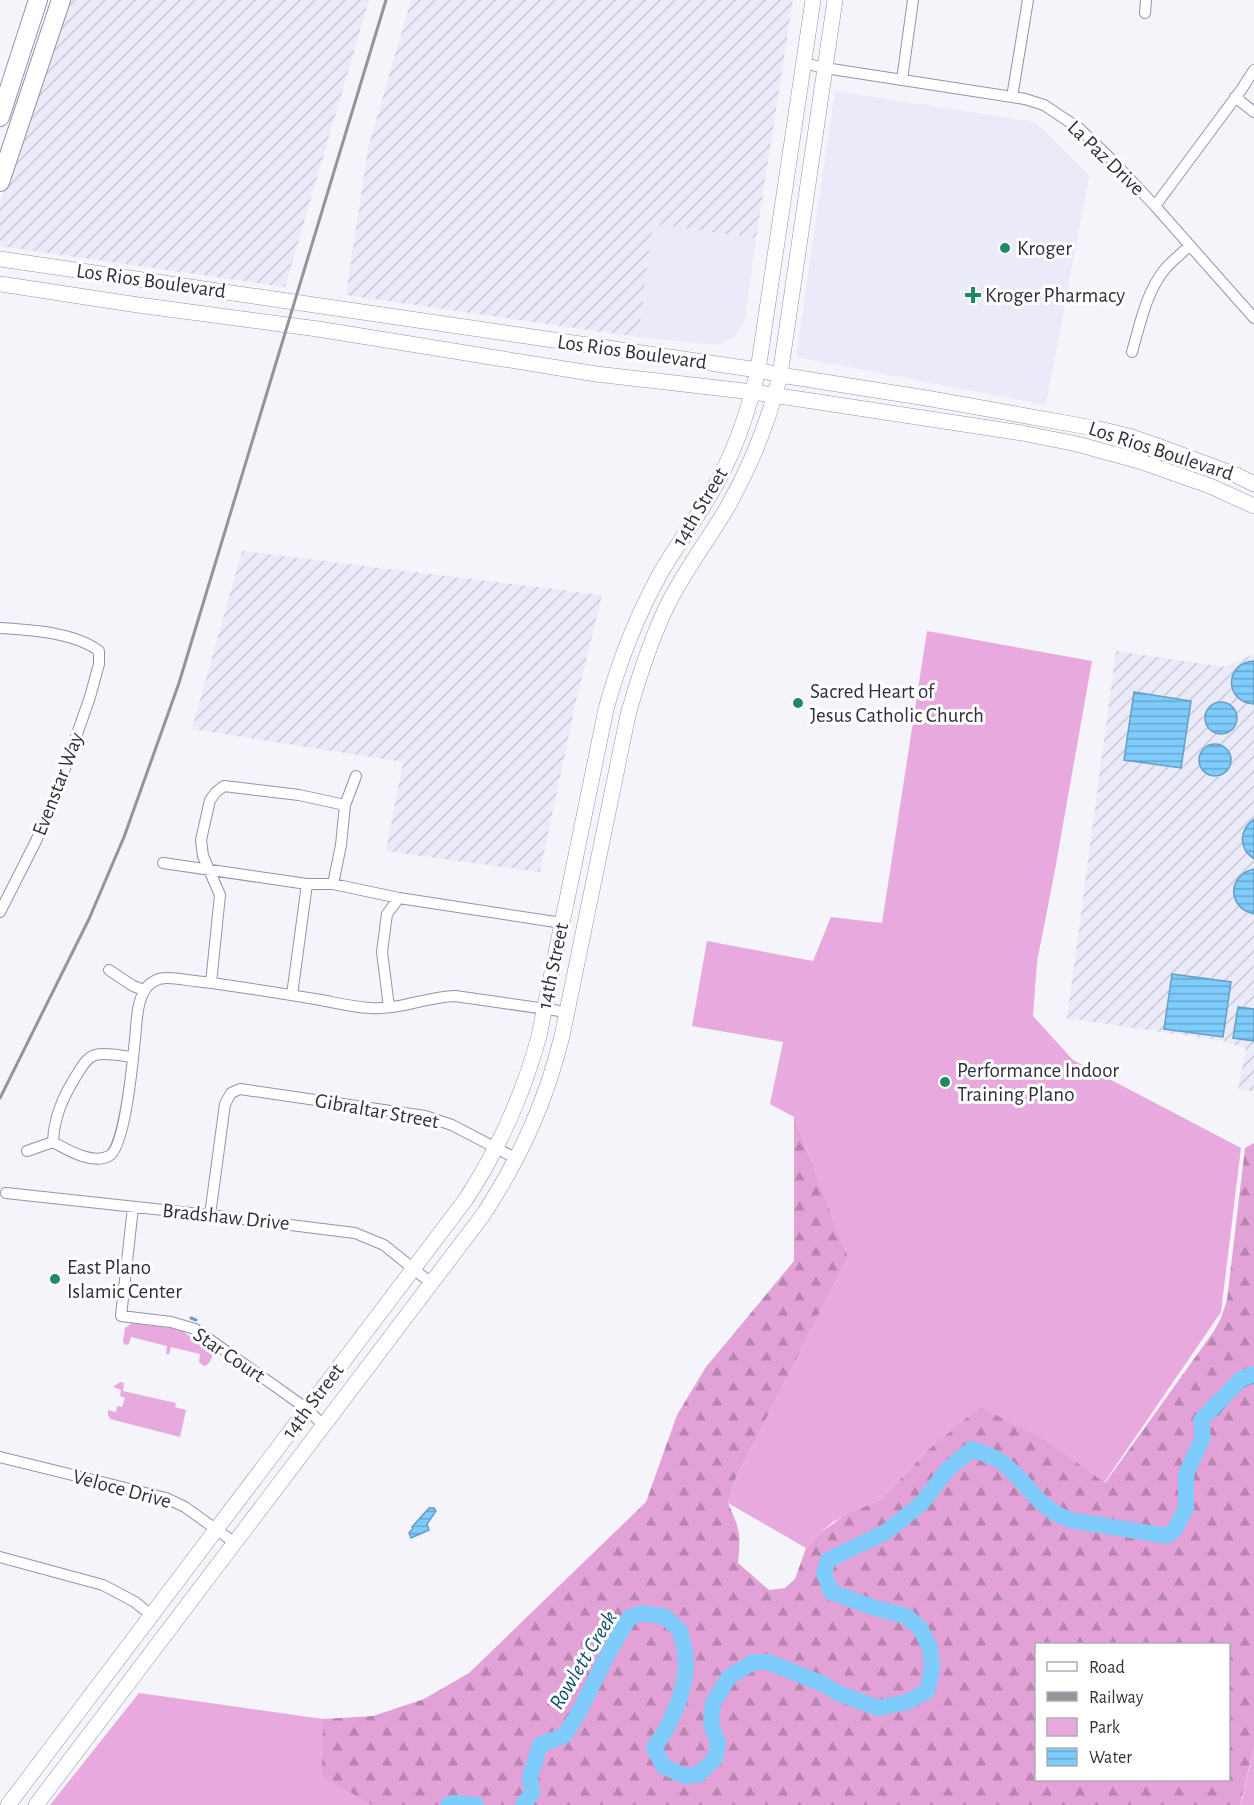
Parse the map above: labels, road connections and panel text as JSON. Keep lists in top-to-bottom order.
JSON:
{
  "streets": {
    "main road": ["Los Rios Boulevard", "14th Street"],
    "street": [
      "La Paz Drive",
      "Evenstar Way",
      "Gibraltar Street",
      "Bradshaw Drive",
      "Star Court",
      "Veloce Drive"
    ]
  },
  "crossings": [
    ["La Paz Drive", "14th Street"],
    ["Los Rios Boulevard", "14th Street"],
    ["14th Street", "Gibraltar Street"],
    ["14th Street", "Bradshaw Drive"],
    ["14th Street", "Star Court"],
    ["14th Street", "Veloce Drive"],
    ["Gibraltar Street", "Bradshaw Drive"],
    ["Bradshaw Drive", "Star Court"]
  ],
  "water": ["Rowlett Creek"],
  "places": {
    "other": [
      "Kroger",
      "Sacred Heart of Jesus Catholic Church",
      "Performance Indoor Training Plano",
      "East Plano Islamic Center"
    ],
    "health": ["Kroger Pharmacy"]
  },
  "legend": [
    "Road",
    "Railway",
    "Park",
    "Water"
  ]
}
